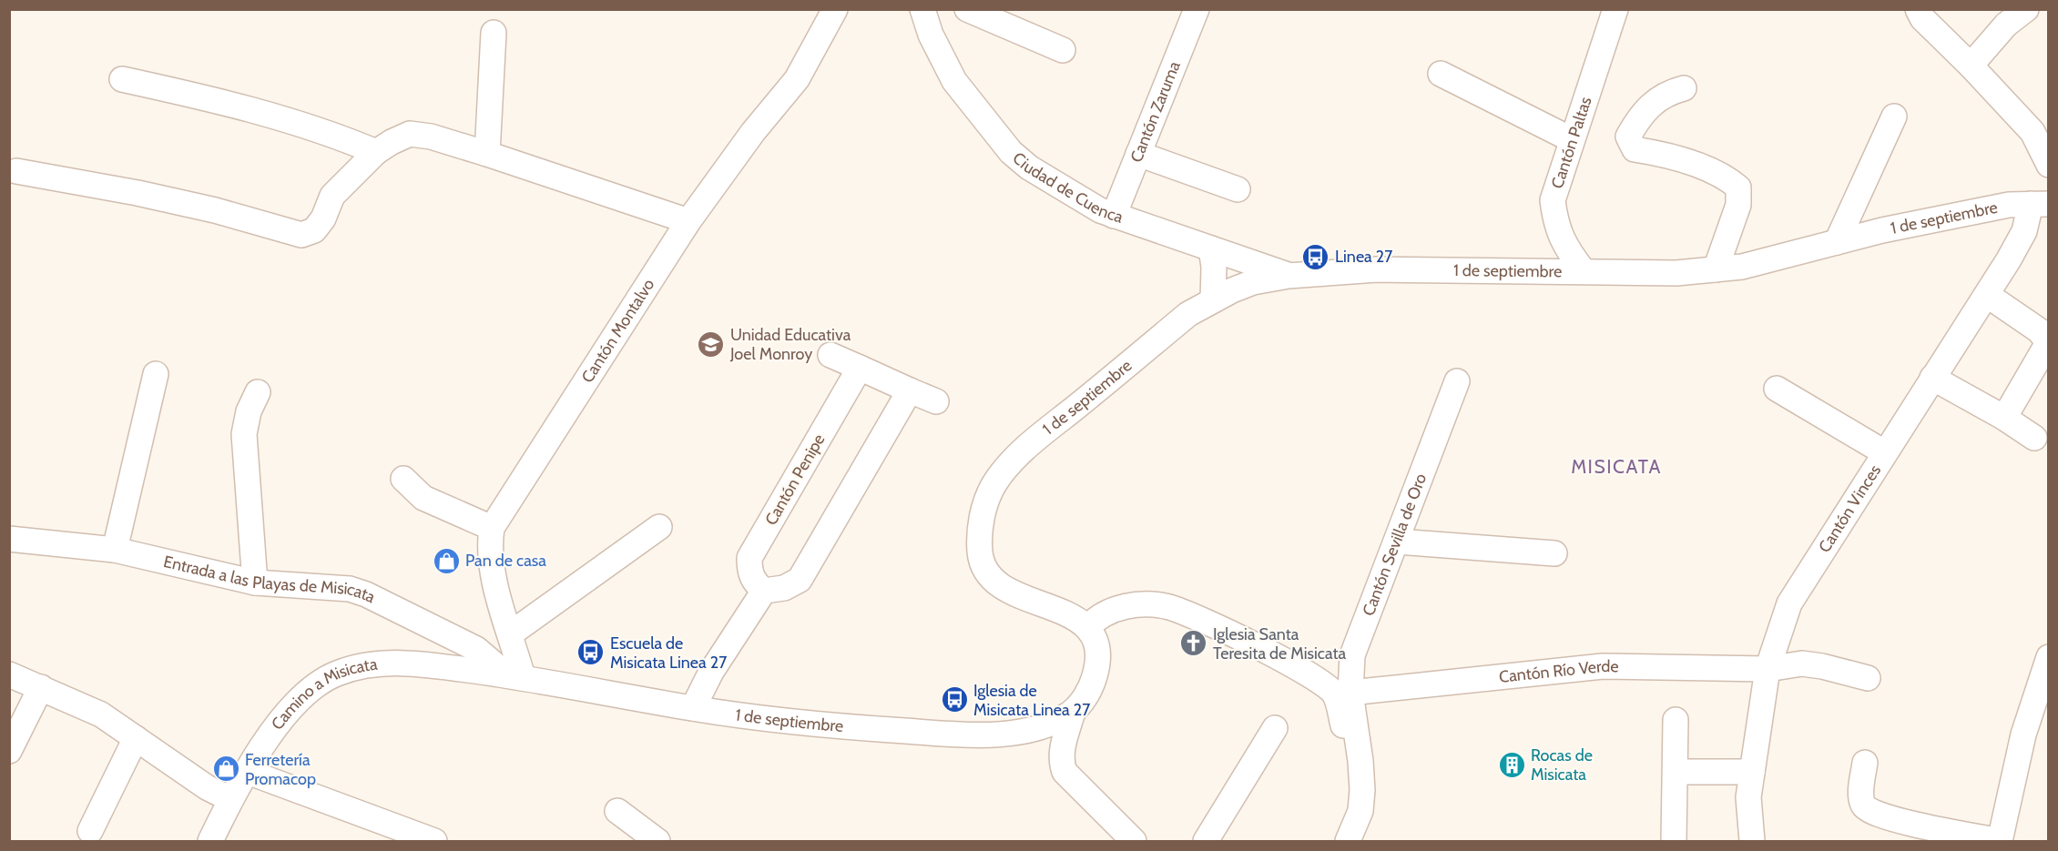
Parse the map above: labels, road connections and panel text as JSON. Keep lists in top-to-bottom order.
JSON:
{
  "streets": {
    "street": [
      "Cantón Zaruma",
      "Cantón Paltas",
      "Ciudad de Cuenca",
      "1 de septiembre",
      "Cantón Montalvo",
      "Cantón Penipe",
      "Cantón Vinces",
      "Cantón Sevilla de Oro",
      "Entrada a las Playas de Misicata",
      "Cantón Río Verde",
      "Camino a Misicata"
    ]
  },
  "crossings": [
    ["Cantón Zaruma", "Ciudad de Cuenca"],
    ["Cantón Paltas", "1 de septiembre"],
    ["Ciudad de Cuenca", "1 de septiembre"],
    ["1 de septiembre", "Cantón Montalvo"],
    ["1 de septiembre", "Cantón Vinces"],
    ["1 de septiembre", "Entrada a las Playas de Misicata"],
    ["1 de septiembre", "Camino a Misicata"],
    ["Cantón Montalvo", "Entrada a las Playas de Misicata"],
    ["Cantón Montalvo", "Camino a Misicata"],
    ["Cantón Vinces", "Cantón Río Verde"],
    ["Cantón Sevilla de Oro", "Cantón Río Verde"],
    ["Entrada a las Playas de Misicata", "Camino a Misicata"]
  ],
  "districts": ["MISICATA"],
  "places": {
    "bus stop": ["Linea 27", "Escuela de Misicata Linea 27", "Iglesia de Misicata Linea 27"],
    "school or university": ["Unidad Educativa Joel Monroy"],
    "shop": ["Pan de casa", "Ferretería Promacop"],
    "church": ["Iglesia Santa Teresita de Misicata"],
    "building": ["Rocas de Misicata"]
  }
}
